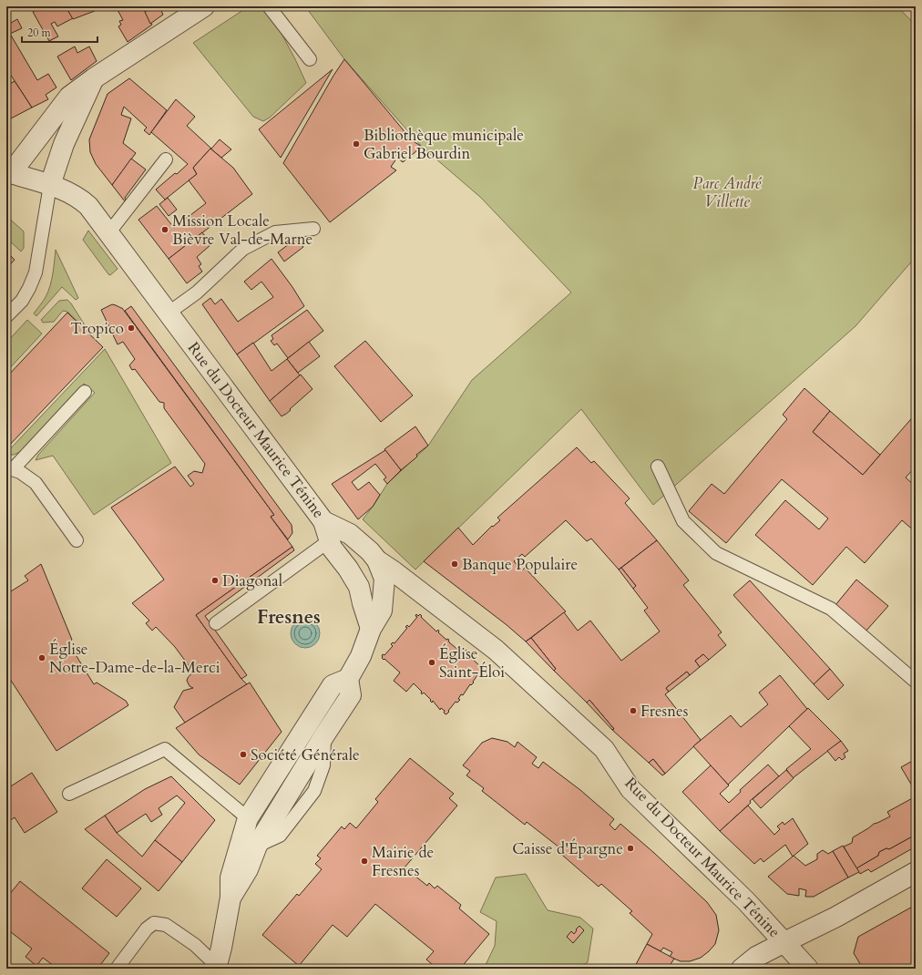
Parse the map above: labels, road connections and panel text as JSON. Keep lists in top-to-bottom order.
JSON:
{
  "streets": {
    "street": ["Rue du Docteur Maurice Ténine"]
  },
  "districts": ["Fresnes"],
  "parks": ["Parc André Villette"],
  "places": [
    "Bibliothèque municipale Gabriel Bourdin",
    "Mission Locale Bièvre Val-de-Marne",
    "Tropico",
    "Banque Populaire",
    "Diagonal",
    "Église Notre-Dame-de-la-Merci",
    "Église Saint-Éloi",
    "Fresnes",
    "Société Générale",
    "Caisse d'Épargne",
    "Mairie de Fresnes"
  ],
  "scale_bar": "20 m"
}
